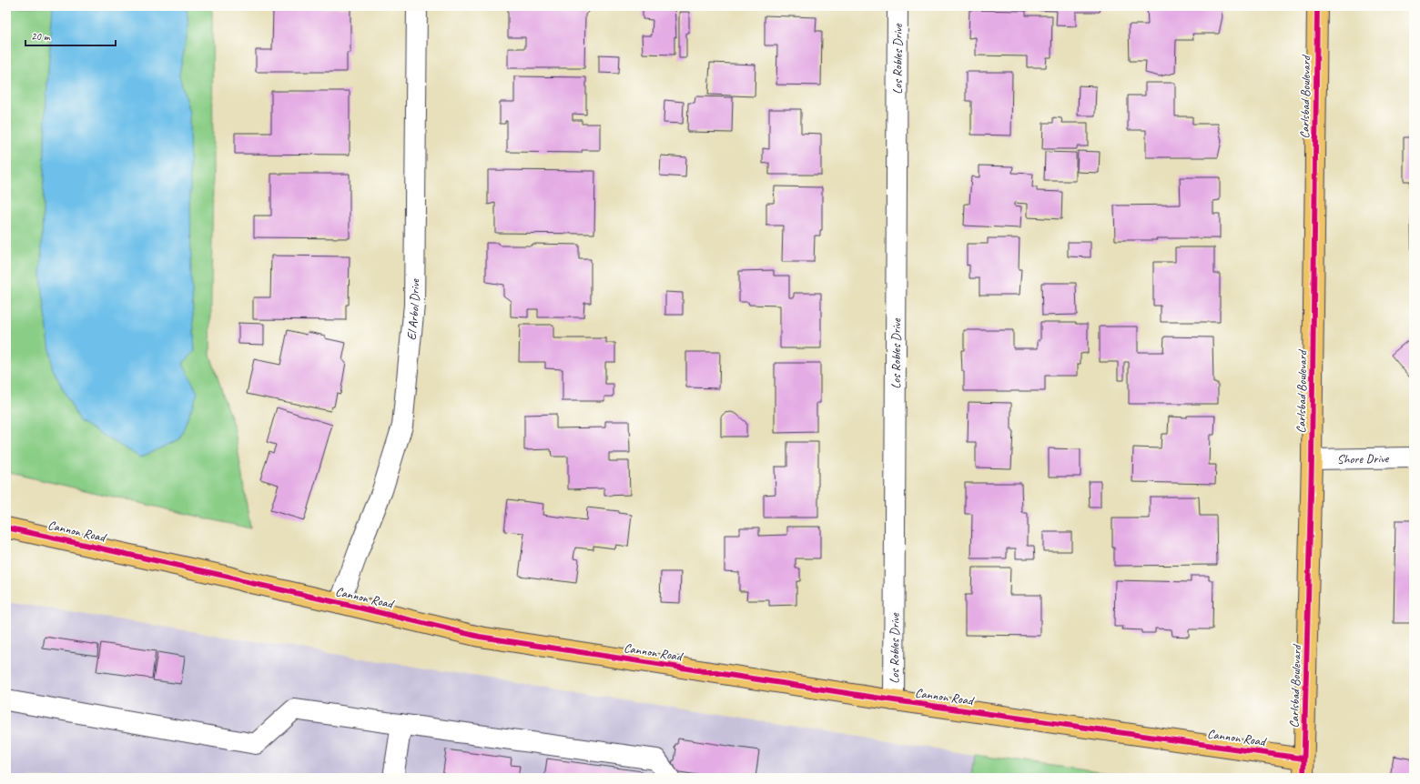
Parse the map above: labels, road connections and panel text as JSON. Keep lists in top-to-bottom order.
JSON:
{
  "streets": {
    "main road": ["Carlsbad Boulevard", "Cannon Road"],
    "street": ["Los Robles Drive", "El Arbol Drive", "Shore Drive"]
  },
  "crossings": [
    ["Los Robles Drive", "Cannon Road"],
    ["Carlsbad Boulevard", "Shore Drive"],
    ["Carlsbad Boulevard", "Cannon Road"],
    ["El Arbol Drive", "Cannon Road"]
  ],
  "scale_bar": "20 m"
}
